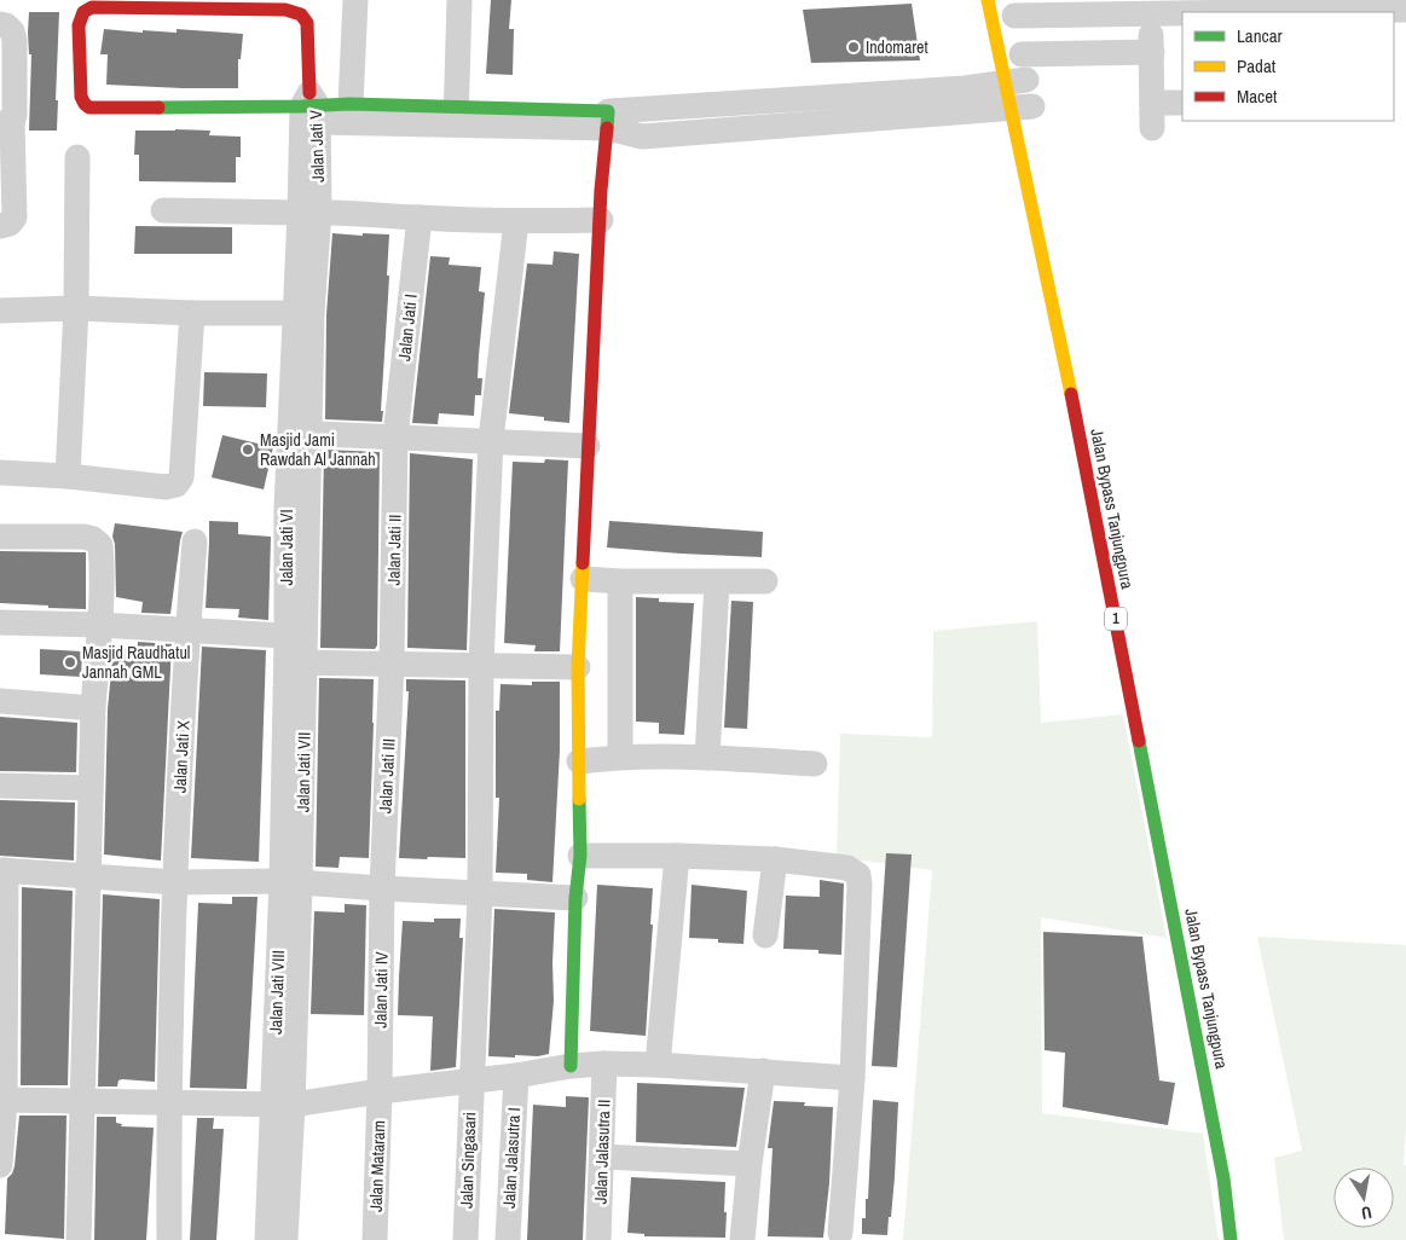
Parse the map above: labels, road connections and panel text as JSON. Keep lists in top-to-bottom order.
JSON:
{
  "streets": {
    "main road": ["Jalan Bypass Tanjungpura", "1"],
    "street": [
      "Jalan Jati V",
      "Jalan Jati I",
      "Jalan Jati VI",
      "Jalan Jati II",
      "Jalan Jati X",
      "Jalan Jati VII",
      "Jalan Jati III",
      "Jalan Jati IV",
      "Jalan Jati VIII",
      "Jalan Jalasutra II",
      "Jalan Jalasutra I",
      "Jalan Singasari",
      "Jalan Mataram"
    ]
  },
  "crossings": [
    ["Jalan Jati V", "Jalan Jati VI"],
    ["Jalan Jati I", "Jalan Jati II"],
    ["Jalan Jati VI", "Jalan Jati VII"],
    ["Jalan Jati II", "Jalan Jati III"],
    ["Jalan Jati VII", "Jalan Jati VIII"],
    ["Jalan Jati III", "Jalan Jati IV"],
    ["Jalan Jati IV", "Jalan Mataram"]
  ],
  "places": ["Indomaret", "Masjid Jami Rawdah Al Jannah", "Masjid Raudhatul Jannah GML"],
  "legend": ["Lancar", "Padat", "Macet"],
  "north": "bottom"
}
